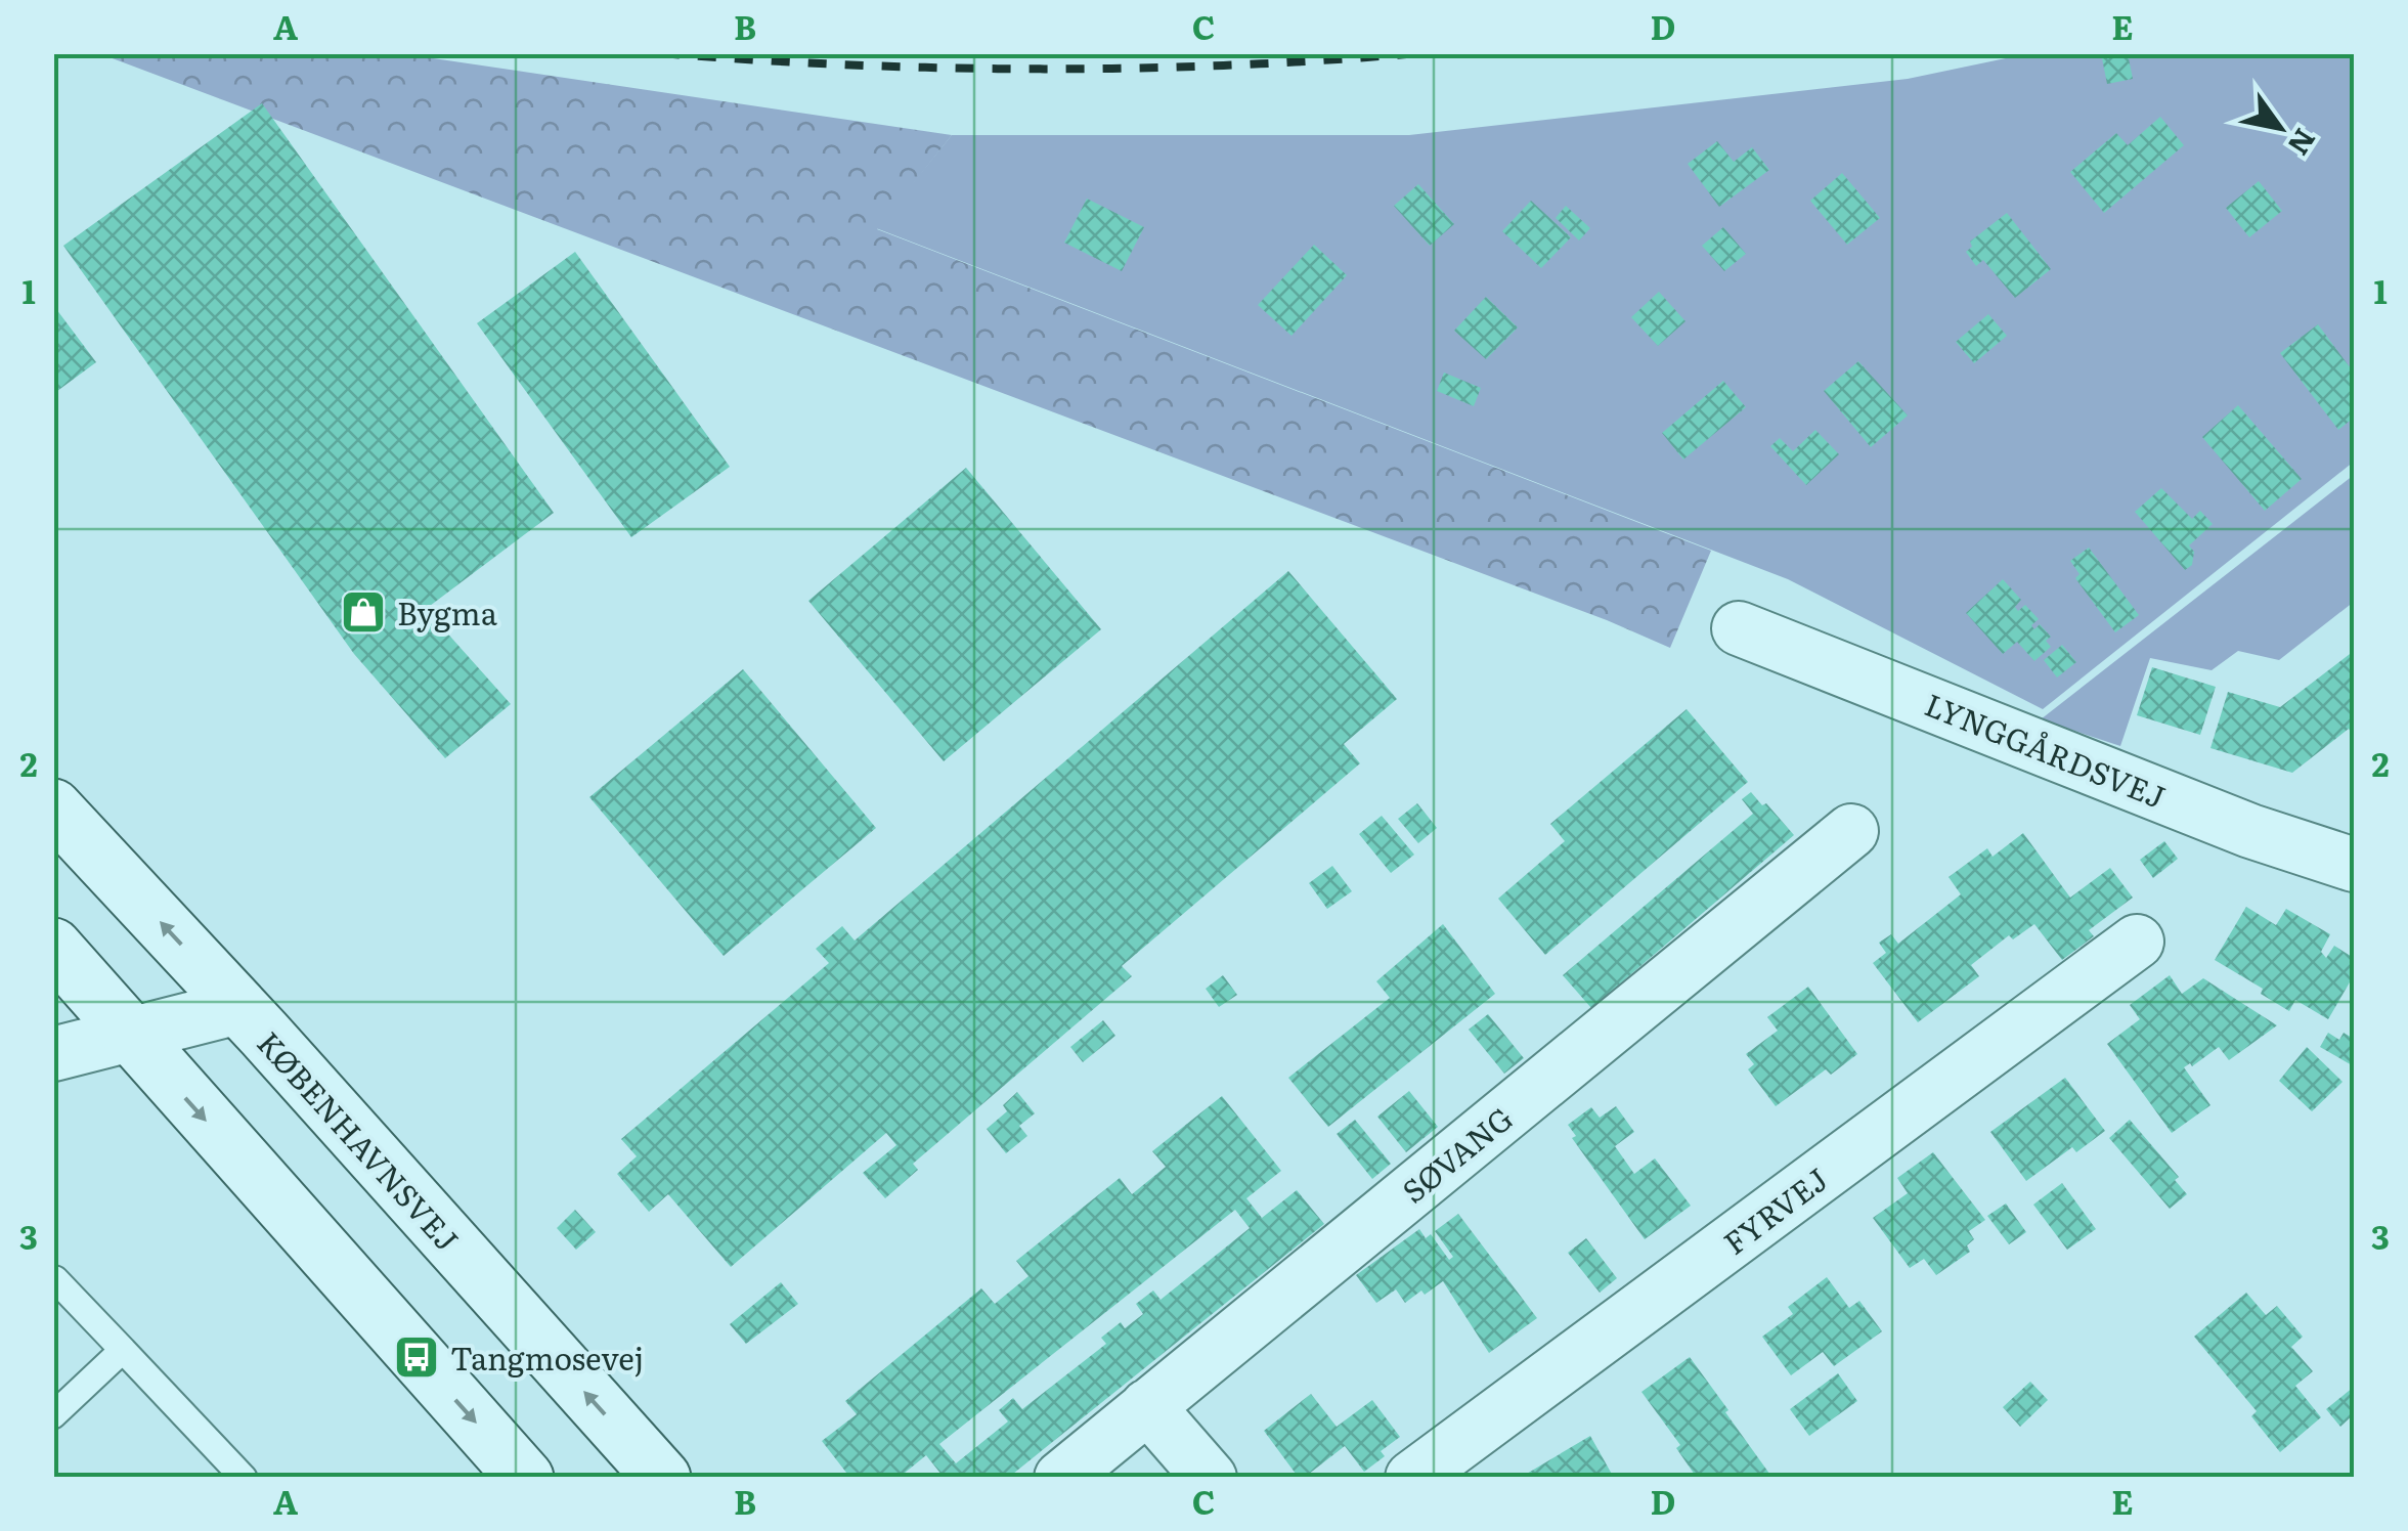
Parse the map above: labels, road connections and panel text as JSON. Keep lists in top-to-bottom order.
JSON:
{
  "streets": {
    "main road": ["KØBENHAVNSVEJ"],
    "street": ["LYNGGÅRDSVEJ", "SØVANG", "FYRVEJ"]
  },
  "places": {
    "shop": ["Bygma"],
    "bus stop": ["Tangmosevej"]
  },
  "north": "bottom right",
  "grid": {
    "columns": [
      "A",
      "B",
      "C",
      "D",
      "E"
    ],
    "rows": ["1", "2", "3"]
  }
}
